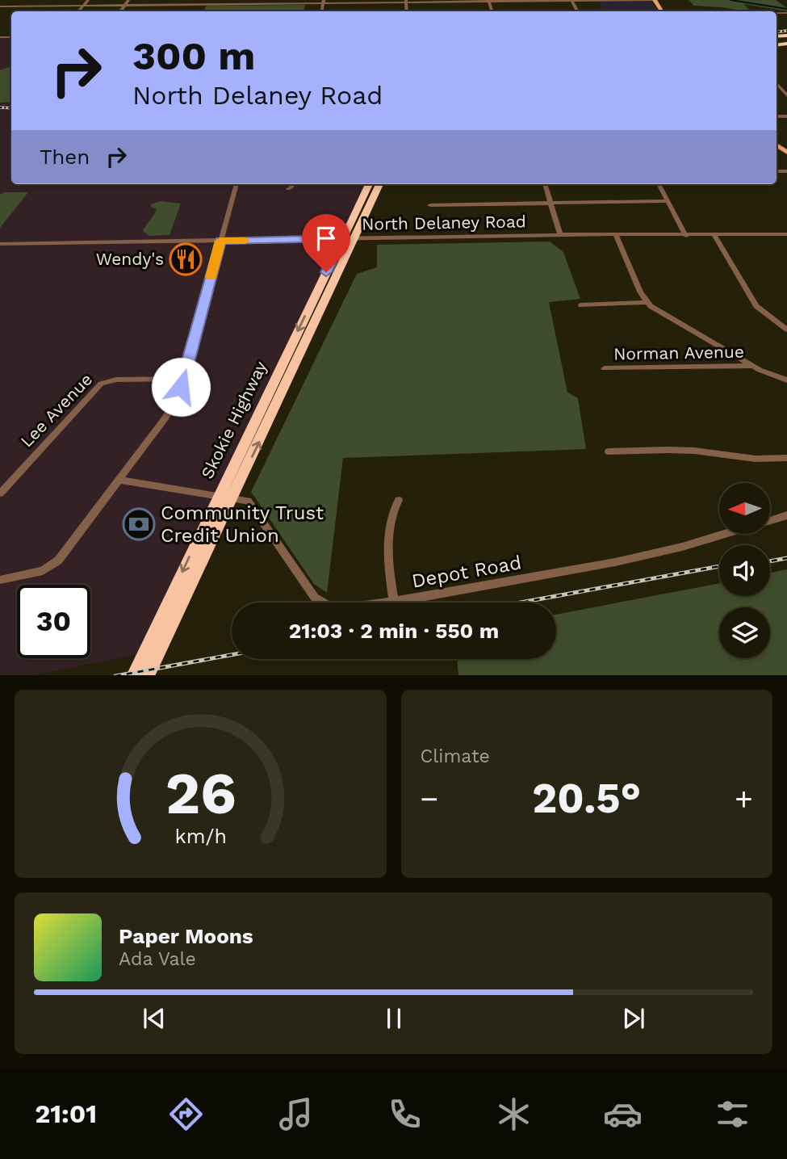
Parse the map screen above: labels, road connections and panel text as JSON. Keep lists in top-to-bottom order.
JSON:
{
  "streets": {
    "highway": ["Skokie Highway"],
    "street": [
      "North Delaney Road",
      "Norman Avenue",
      "Lee Avenue",
      "Depot Road"
    ]
  },
  "crossings": [
    ["North Delaney Road", "Skokie Highway"],
    ["Skokie Highway", "Depot Road"]
  ],
  "places": {
    "restaurant": ["Wendy's"],
    "bank": ["Community Trust Credit Union"]
  },
  "north": "left",
  "page": {
    "turn": ["300 m", "North Delaney Road"],
    "then": "Then",
    "limit": "30",
    "trip": "21:03 · 2 min · 550 m",
    "tile": "Climate",
    "heat": ["−", "20.5°", "+"],
    "song": ["Paper Moons", "Ada Vale"],
    "tabs": "21:01",
    "gauge": ["26", "km/h"]
  }
}
